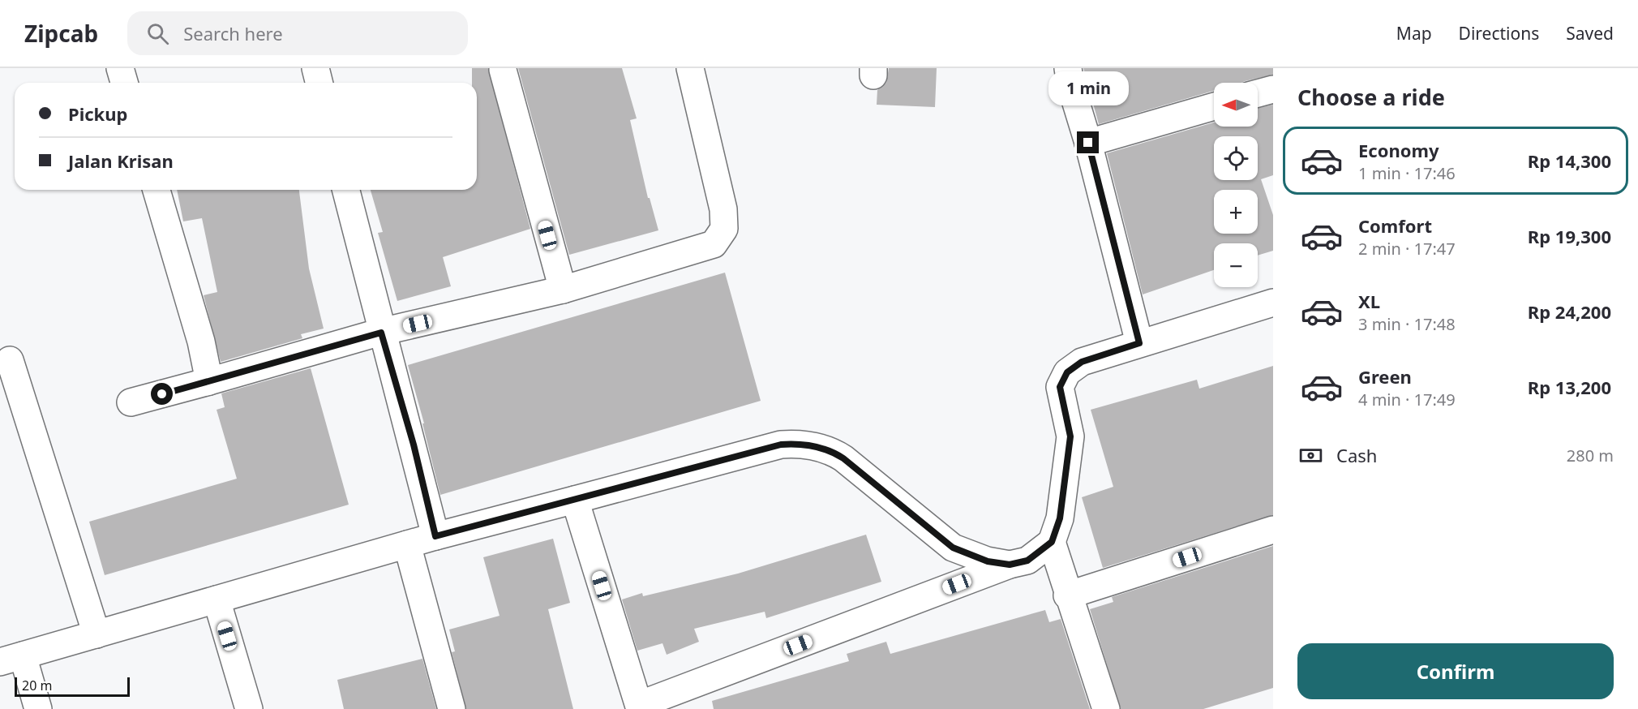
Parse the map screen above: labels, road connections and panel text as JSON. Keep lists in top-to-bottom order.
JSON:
{
  "scale_bar": "20 m",
  "north": "left",
  "page": {
    "header": "Zipcab",
    "search": "Search here",
    "nav": ["Map", "Directions", "Saved"],
    "heading": "Choose a ride",
    "bubble": "1 min",
    "map_buttons": ["+", "−"],
    "banner": ["Pickup", "Jalan Krisan"],
    "list": [
      {
        "name": "Economy",
        "note": "1 min · 17:46",
        "value": "Rp 14,300"
      },
      {
        "name": "Comfort",
        "note": "2 min · 17:47",
        "value": "Rp 19,300"
      },
      {
        "name": "XL",
        "note": "3 min · 17:48",
        "value": "Rp 24,200"
      },
      {
        "name": "Green",
        "note": "4 min · 17:49",
        "value": "Rp 13,200"
      }
    ],
    "pay": ["Cash", "280 m"],
    "buttons": "Confirm",
    "scale": "20 m"
  }
}
